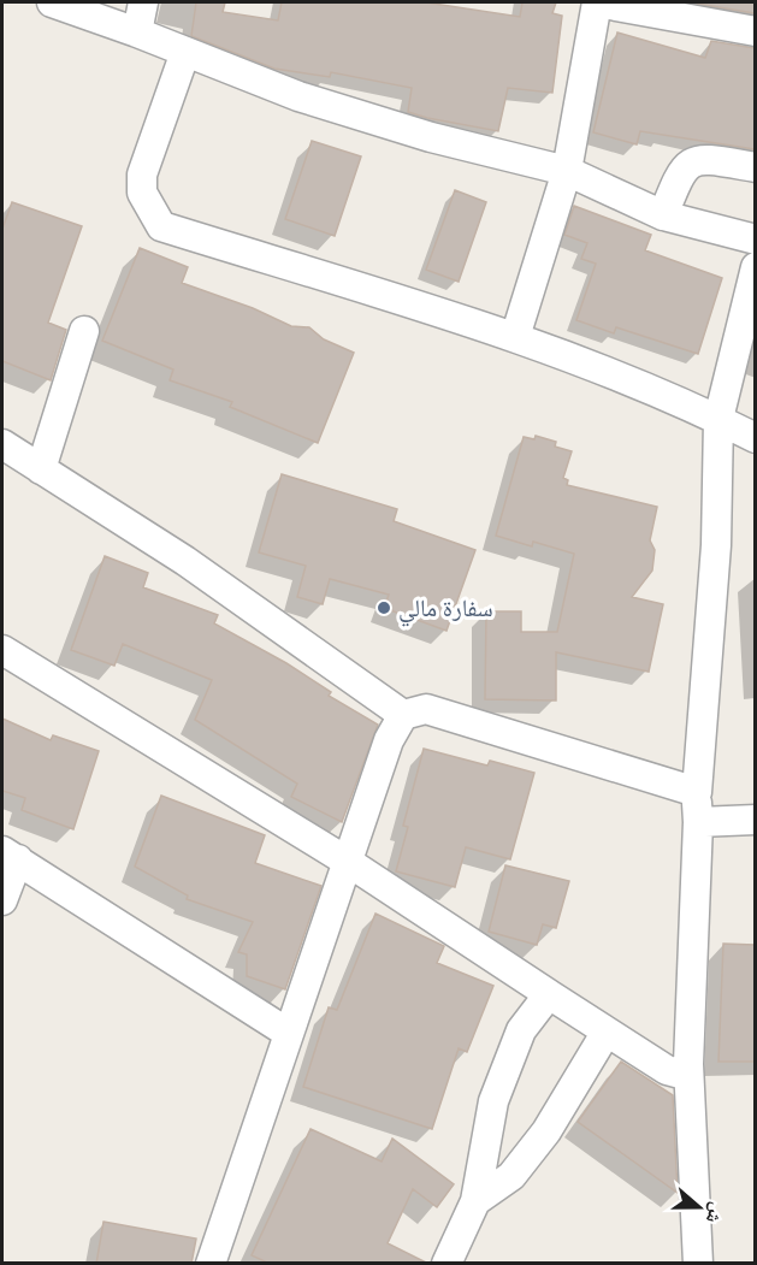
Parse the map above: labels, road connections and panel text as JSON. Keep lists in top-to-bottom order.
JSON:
{
  "places": ["سفارة مالي"],
  "north": "right"
}
